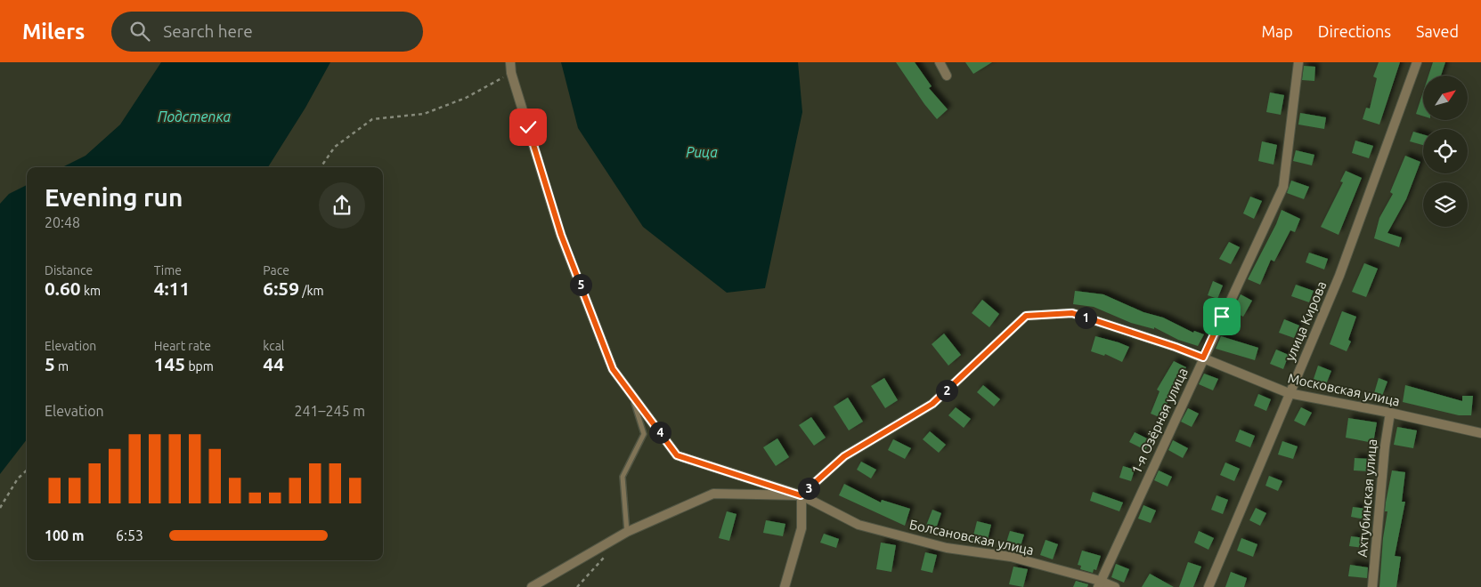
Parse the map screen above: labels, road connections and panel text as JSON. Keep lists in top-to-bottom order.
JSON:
{
  "streets": {
    "street": [
      "улица Кирова",
      "Московская улица",
      "1-я Озёрная улица",
      "Ахтубинская улица",
      "Болсановская улица"
    ]
  },
  "crossings": [
    ["улица Кирова", "Московская улица"],
    ["Московская улица", "1-я Озёрная улица"],
    ["Московская улица", "Ахтубинская улица"],
    ["Московская улица", "Болсановская улица"],
    ["1-я Озёрная улица", "Болсановская улица"]
  ],
  "water": ["Подстепка", "Рица"],
  "north": "top right",
  "page": {
    "header": "Milers",
    "search": "Search here",
    "nav": ["Map", "Directions", "Saved"],
    "heading": ["Evening run", "20:48"],
    "stats": [
      ["Distance", "0.60 km"],
      ["Time", "4:11"],
      ["Pace", "6:59 /km"],
      ["Elevation", "5 m"],
      ["Heart rate", "145 bpm"],
      ["kcal", "44"]
    ],
    "pins": [
      "5",
      "1",
      "2",
      "4",
      "3"
    ],
    "chart": ["Elevation", "241–245 m"],
    "list": [
      {
        "name": "100 m",
        "note": "6:53"
      }
    ]
  }
}
